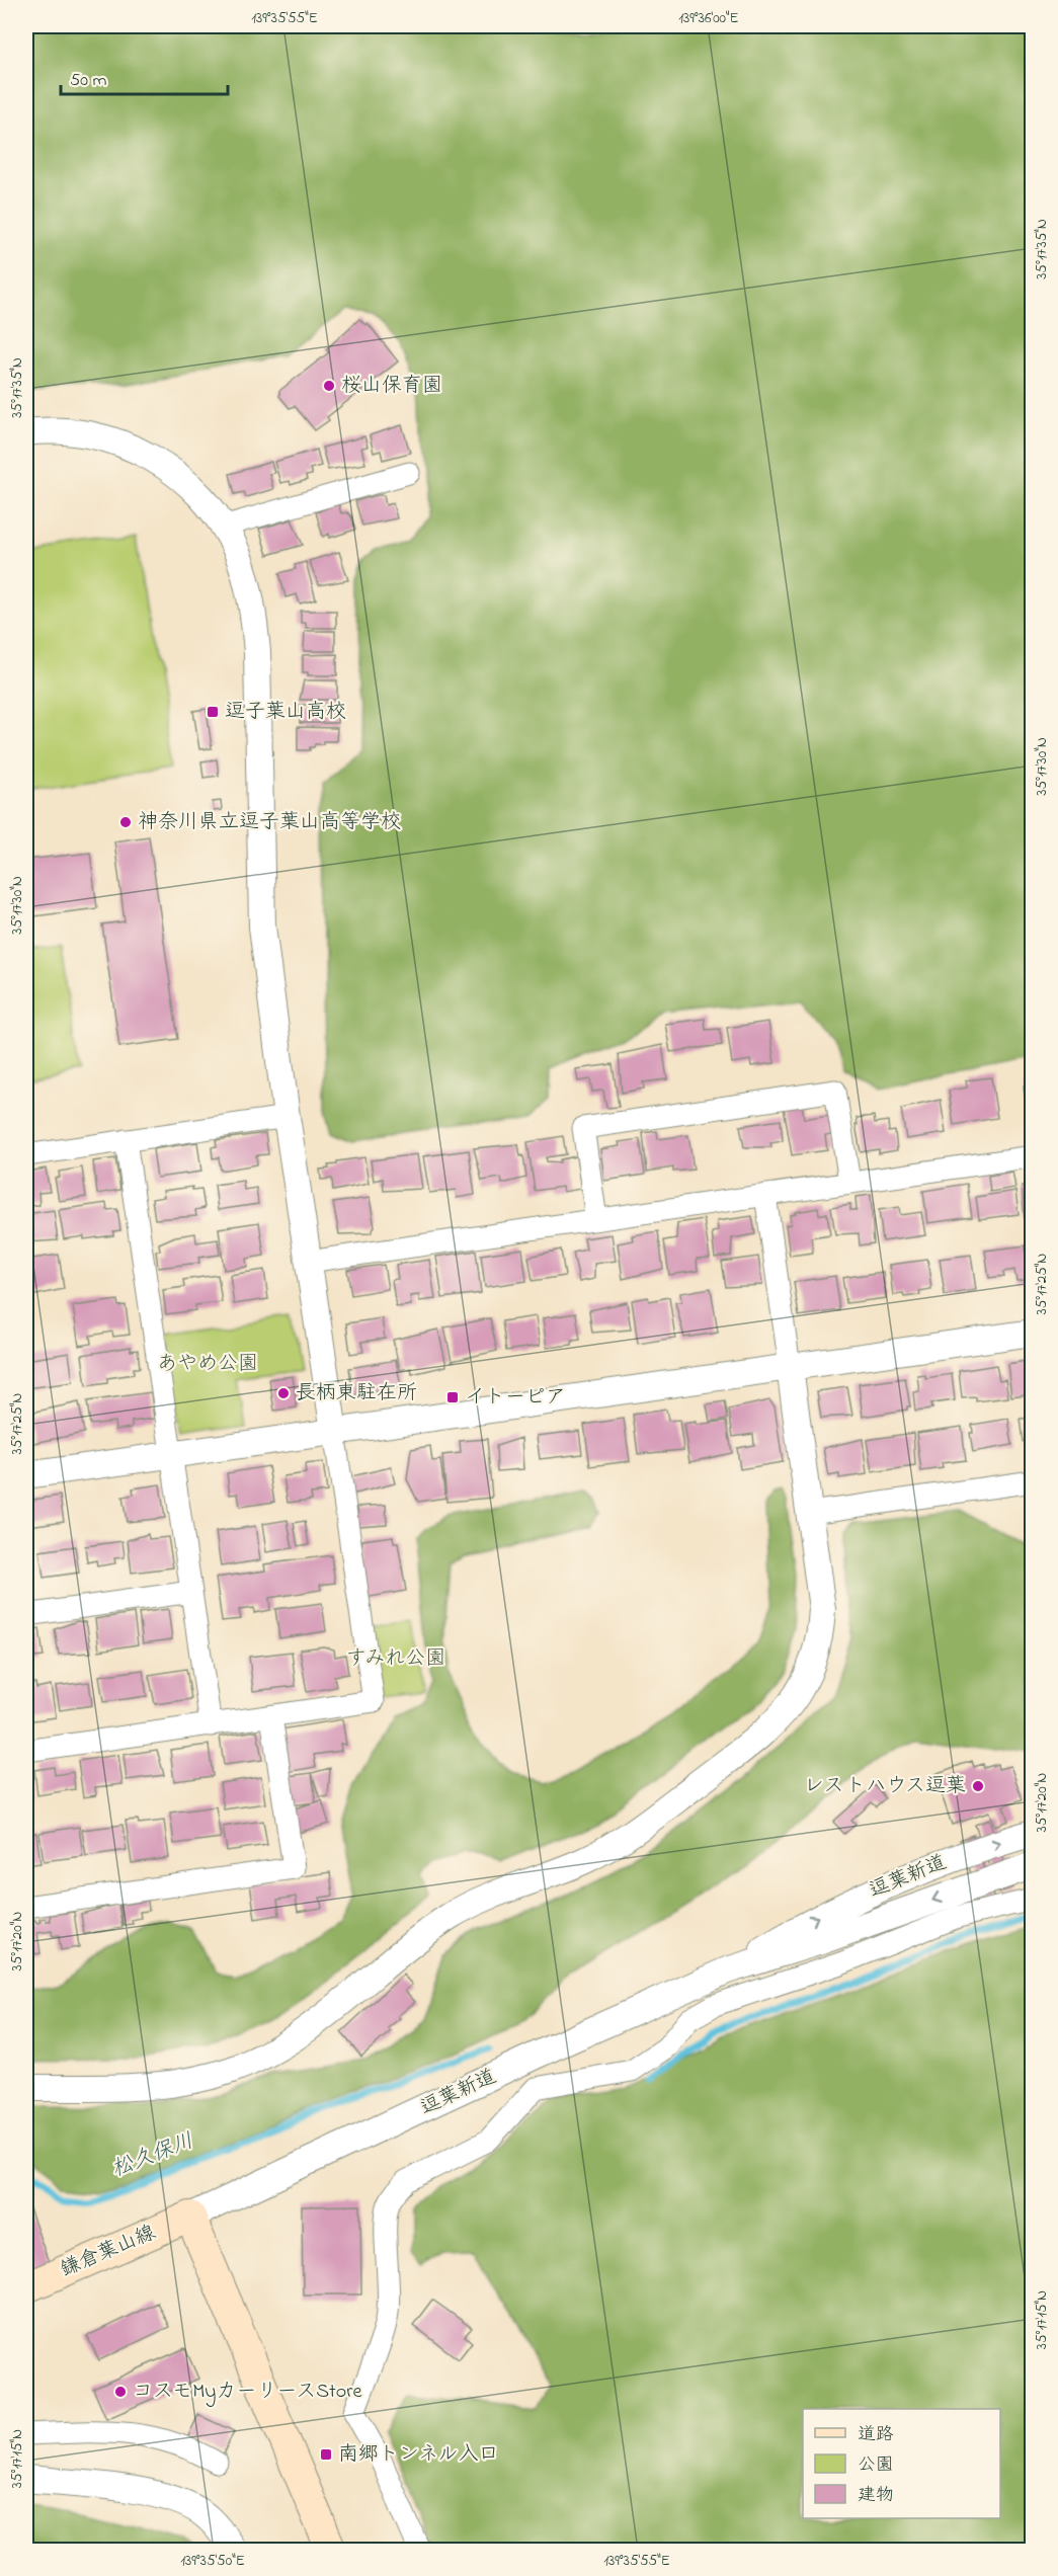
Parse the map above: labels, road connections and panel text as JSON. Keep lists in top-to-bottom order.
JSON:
{
  "streets": {
    "main road": ["鎌倉葉山線"],
    "street": ["逗葉新道"]
  },
  "crossings": [
    ["逗葉新道", "鎌倉葉山線"]
  ],
  "water": ["松久保川"],
  "parks": ["あやめ公園", "すみれ公園"],
  "places": {
    "other": [
      "桜山保育園",
      "神奈川県立逗子葉山高等学校",
      "長柄東駐在所",
      "レストハウス逗葉",
      "コスモMyカーリースStore"
    ],
    "transit": ["逗子葉山高校", "イトーピア", "南郷トンネル入口"]
  },
  "legend": ["道路", "公園", "建物"],
  "scale_bar": "50 m",
  "coordinates": [
    "139°35'55\"E",
    "139°36'00\"E",
    "35°17'35\"N",
    "35°17'30\"N",
    "35°17'25\"N",
    "35°17'20\"N",
    "35°17'15\"N",
    "139°35'50\"E"
  ]
}
